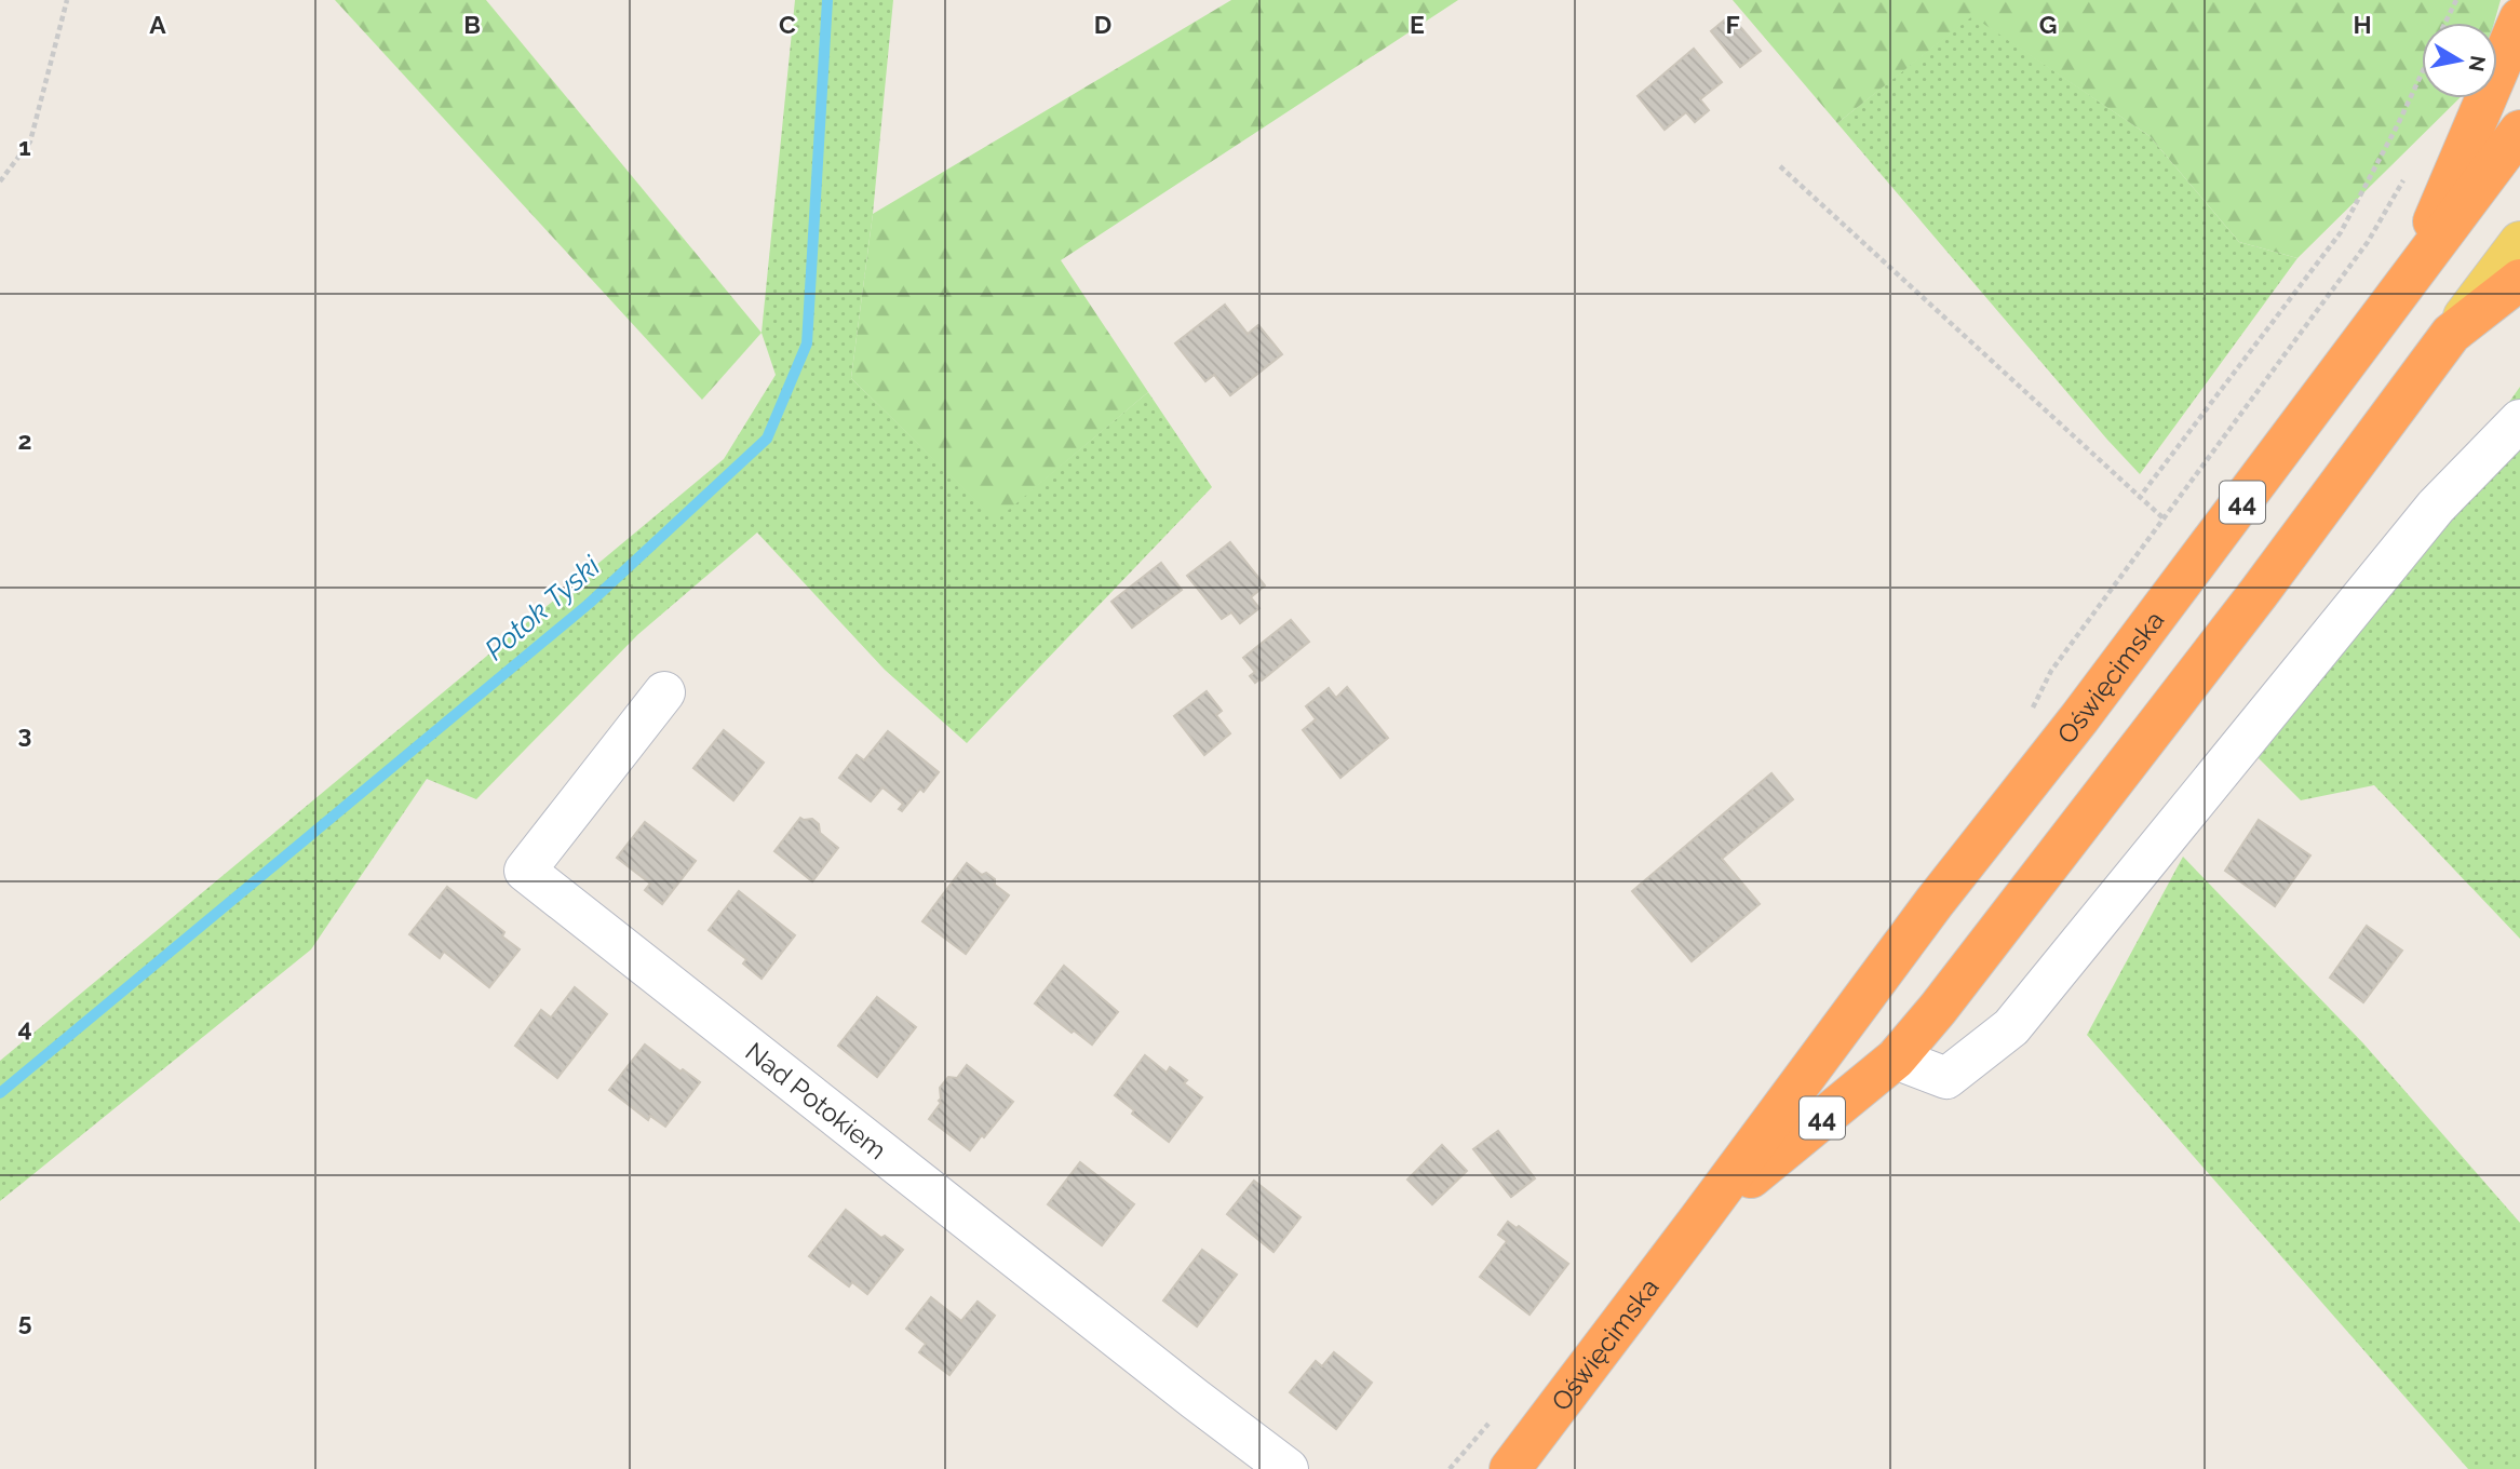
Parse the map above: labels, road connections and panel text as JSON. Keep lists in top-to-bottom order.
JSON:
{
  "streets": {
    "highway": ["44", "Oświęcimska"],
    "street": ["Nad Potokiem"]
  },
  "water": ["Potok Tyski"],
  "north": "right",
  "grid": {
    "columns": [
      "A",
      "B",
      "C",
      "D",
      "E",
      "F",
      "G",
      "H"
    ],
    "rows": [
      "1",
      "2",
      "3",
      "4",
      "5"
    ]
  }
}
